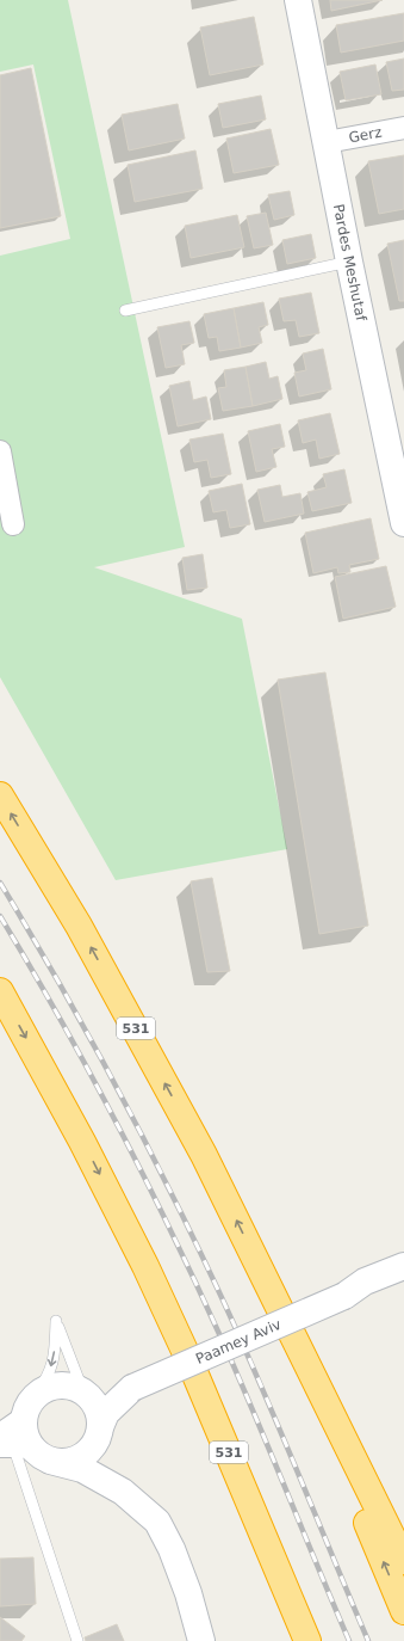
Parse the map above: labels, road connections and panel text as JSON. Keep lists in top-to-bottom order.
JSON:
{
  "streets": {
    "highway": ["531"],
    "street": ["Gerz", "Pardes Meshutaf", "Paamey Aviv"]
  },
  "crossings": [
    ["Gerz", "Pardes Meshutaf"]
  ]
}
